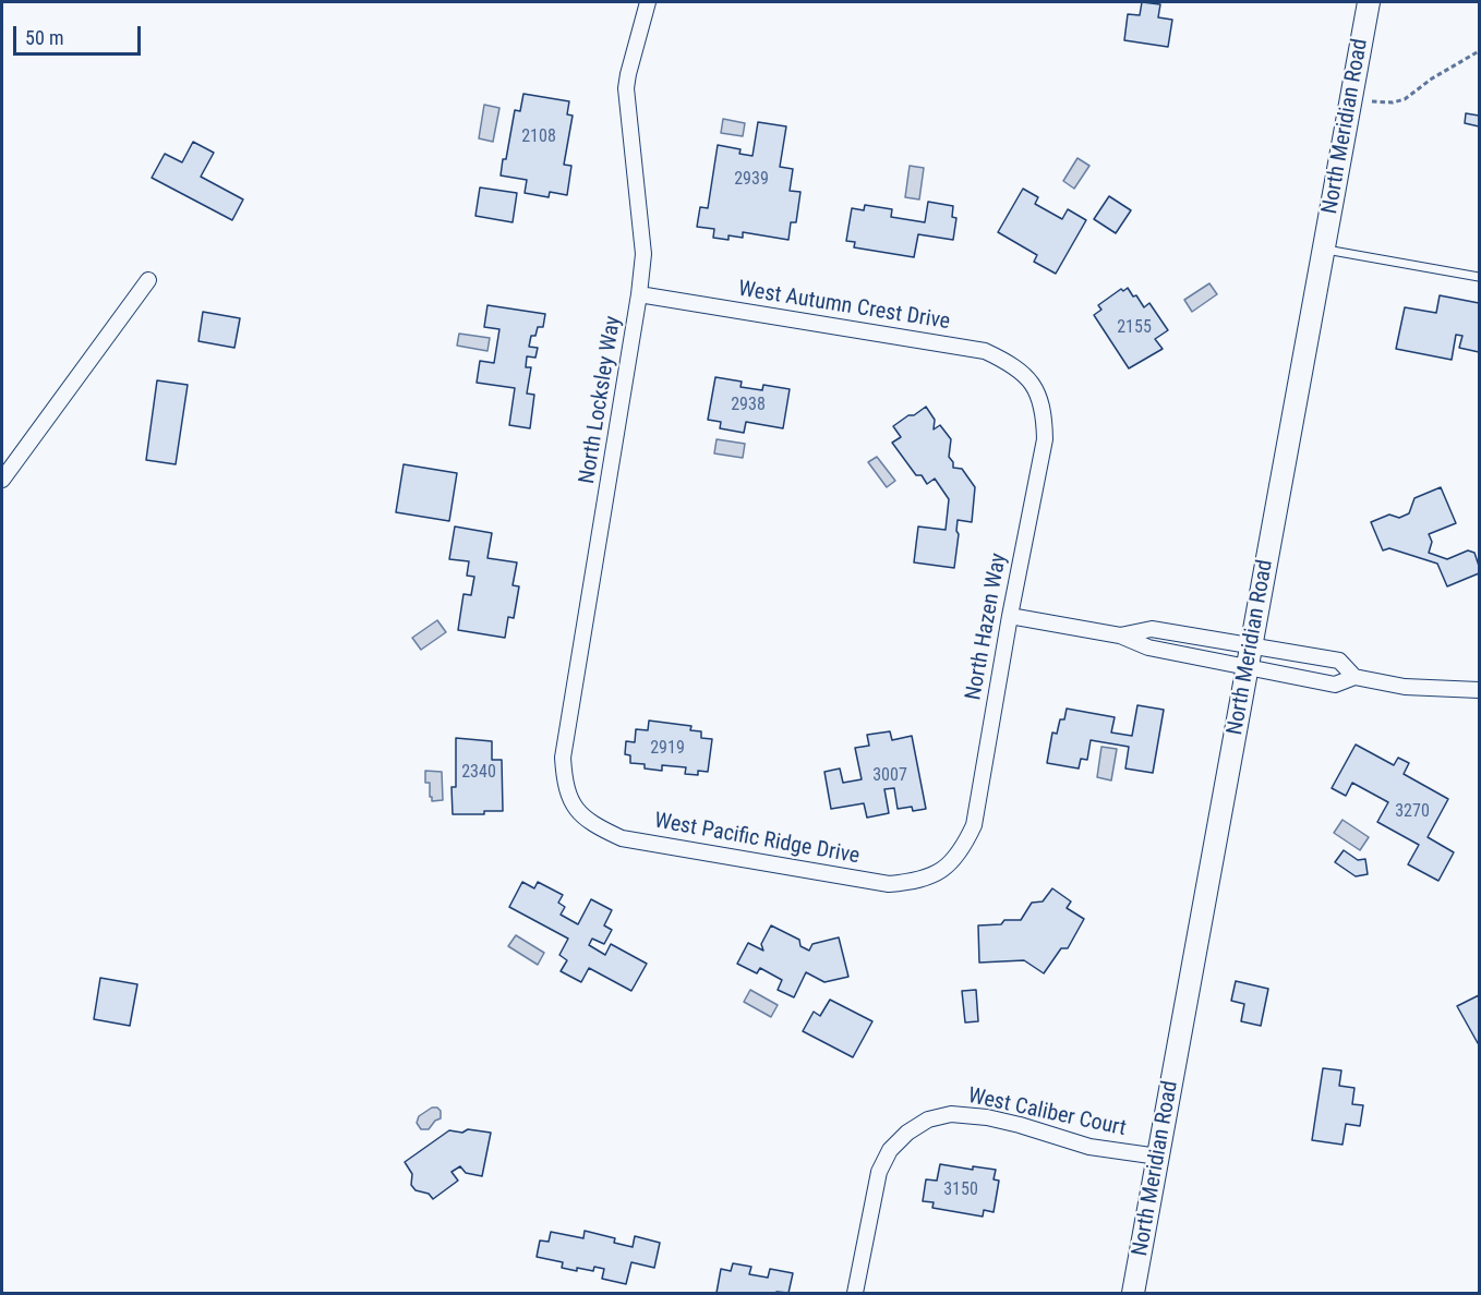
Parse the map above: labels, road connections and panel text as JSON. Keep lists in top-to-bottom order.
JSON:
{
  "streets": {
    "street": [
      "North Meridian Road",
      "West Autumn Crest Drive",
      "North Locksley Way",
      "North Hazen Way",
      "West Pacific Ridge Drive",
      "West Caliber Court"
    ]
  },
  "crossings": [
    ["North Meridian Road", "West Caliber Court"],
    ["West Autumn Crest Drive", "North Locksley Way"],
    ["West Autumn Crest Drive", "North Hazen Way"],
    ["North Locksley Way", "West Pacific Ridge Drive"],
    ["North Hazen Way", "West Pacific Ridge Drive"]
  ],
  "house_numbers": [
    "2108",
    "2939",
    "2155",
    "2938",
    "2919",
    "2340",
    "3007",
    "3270",
    "3150"
  ],
  "scale_bar": "50 m"
}
